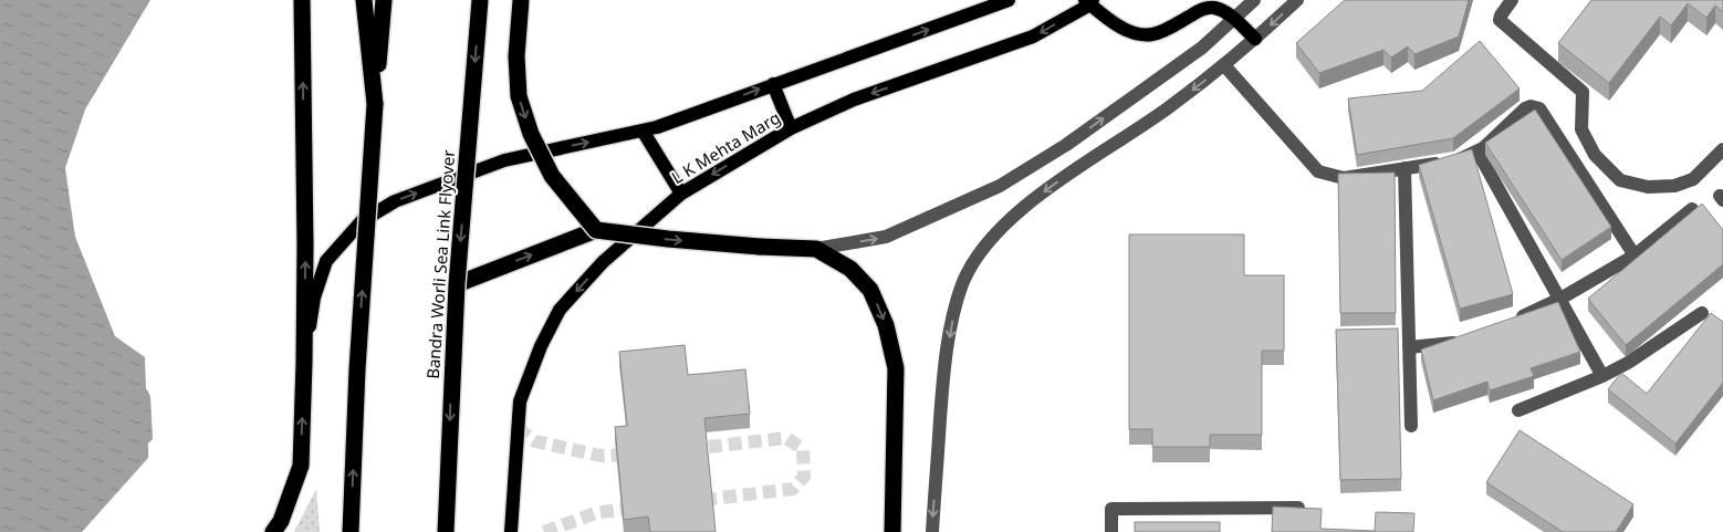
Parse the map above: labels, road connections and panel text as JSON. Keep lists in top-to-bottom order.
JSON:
{
  "streets": {
    "highway": ["Bandra Worli Sea Link Flyover"],
    "main road": ["L K Mehta Marg"]
  }
}
